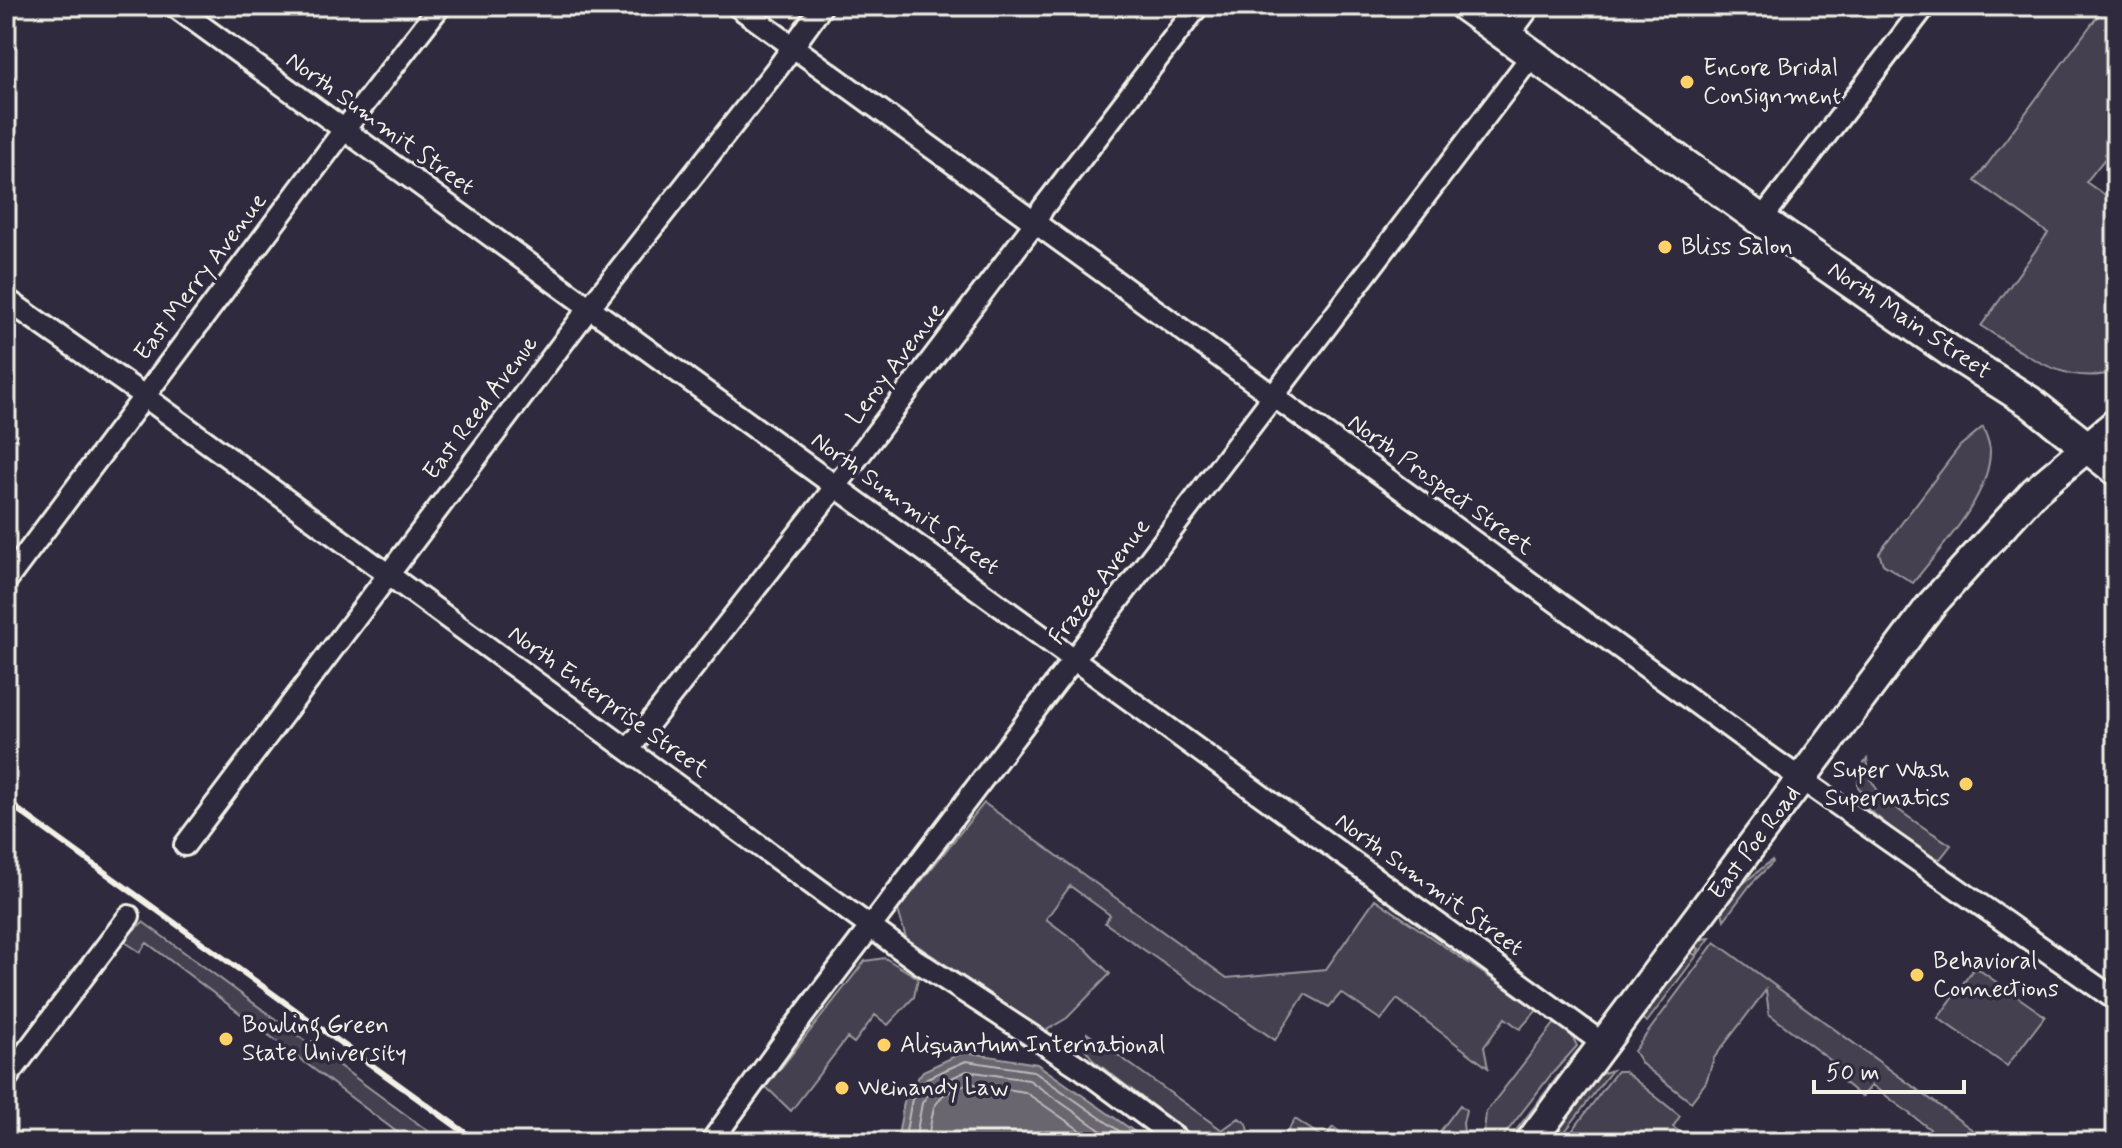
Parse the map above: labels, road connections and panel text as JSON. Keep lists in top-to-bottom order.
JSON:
{
  "streets": {
    "main road": ["North Main Street", "East Poe Road"],
    "street": [
      "North Summit Street",
      "East Merry Avenue",
      "Leroy Avenue",
      "East Reed Avenue",
      "North Prospect Street",
      "Frazee Avenue",
      "North Enterprise Street"
    ]
  },
  "crossings": [
    ["North Summit Street", "East Merry Avenue"],
    ["North Summit Street", "Leroy Avenue"],
    ["North Summit Street", "East Reed Avenue"],
    ["North Summit Street", "Frazee Avenue"],
    ["North Summit Street", "East Poe Road"],
    ["East Merry Avenue", "North Enterprise Street"],
    ["North Main Street", "Frazee Avenue"],
    ["North Main Street", "East Poe Road"],
    ["Leroy Avenue", "North Prospect Street"],
    ["Leroy Avenue", "North Enterprise Street"],
    ["East Reed Avenue", "North Prospect Street"],
    ["East Reed Avenue", "North Enterprise Street"],
    ["North Prospect Street", "Frazee Avenue"],
    ["North Prospect Street", "East Poe Road"],
    ["Frazee Avenue", "North Enterprise Street"]
  ],
  "places": [
    "Encore Bridal Consignment",
    "Bliss Salon",
    "Super Wash Supermatics",
    "Behavioral Connections",
    "Bowling Green State University",
    "Aliquantum International",
    "Weinandy Law"
  ],
  "scale_bar": "50 m"
}
